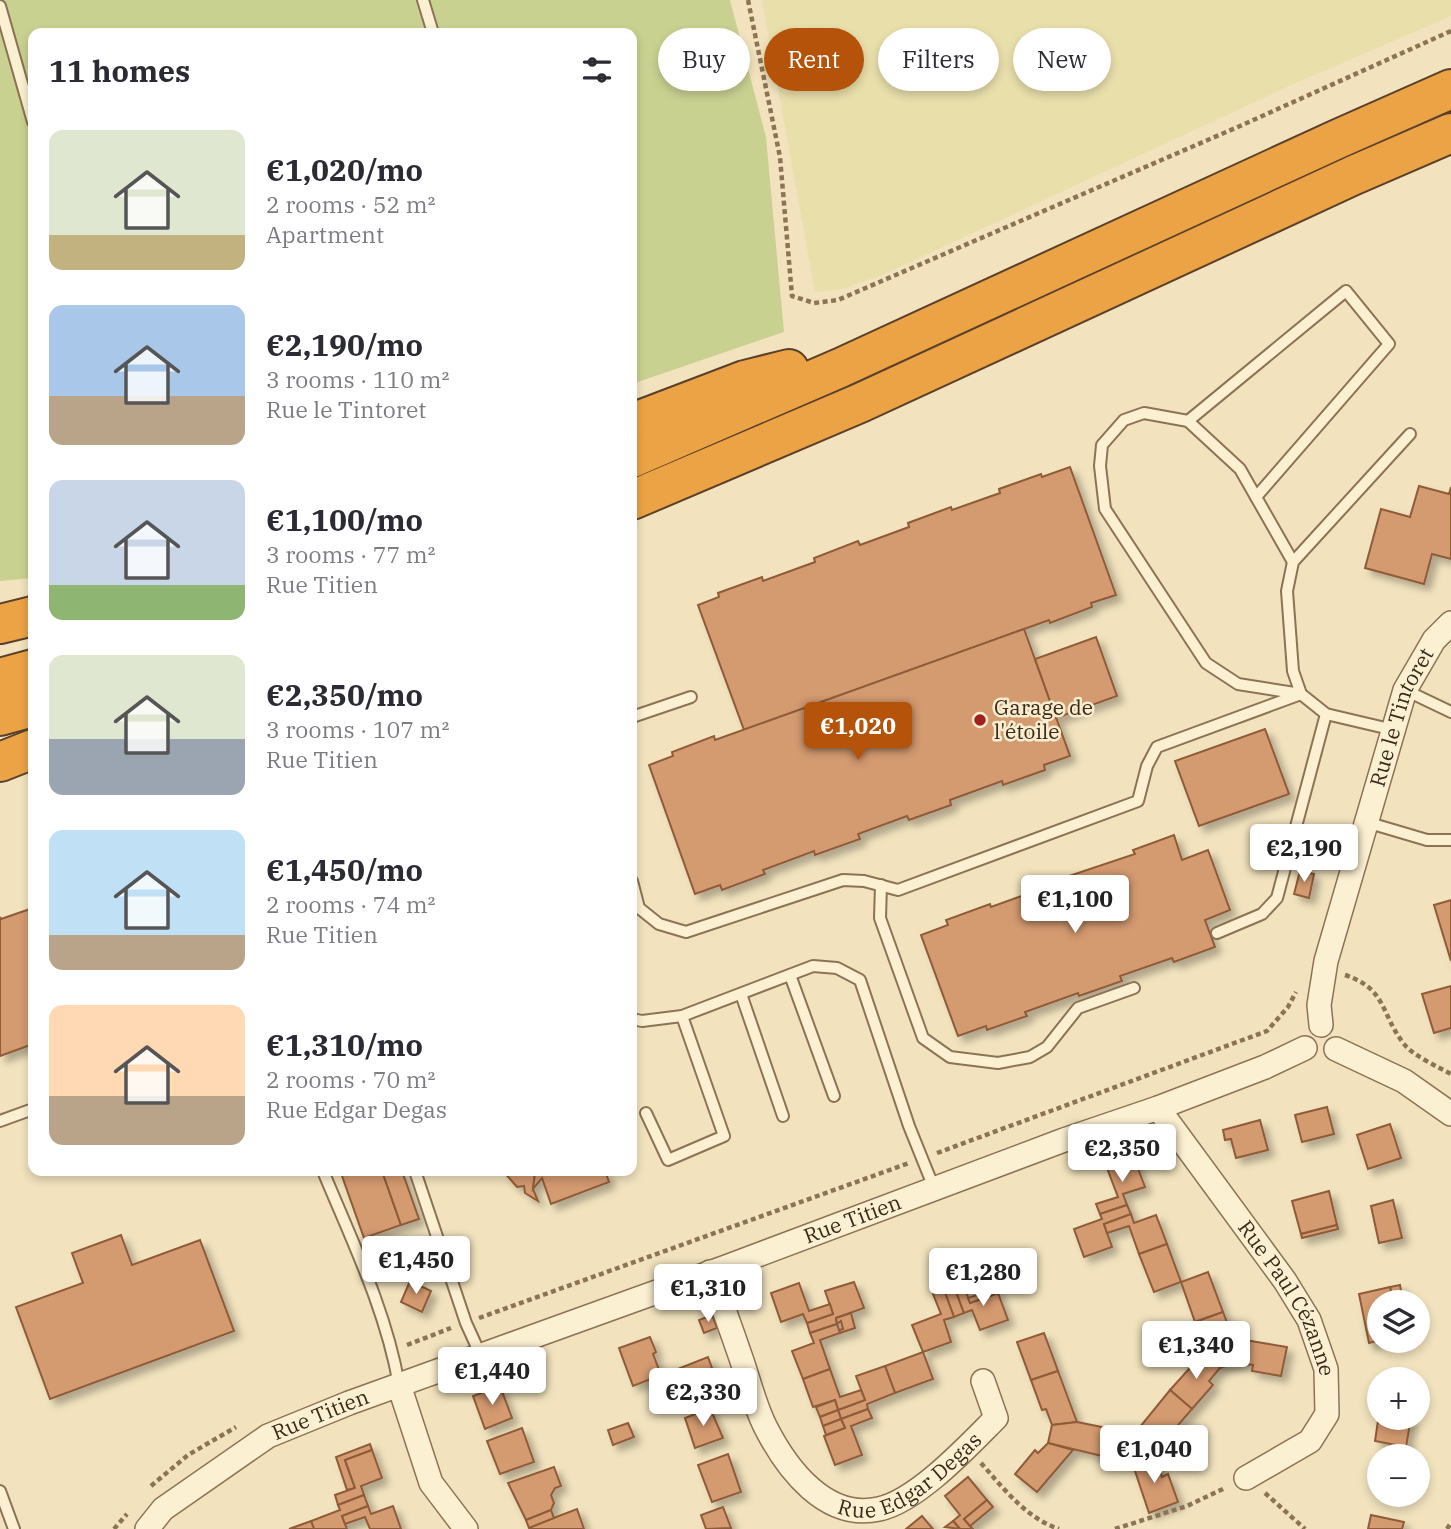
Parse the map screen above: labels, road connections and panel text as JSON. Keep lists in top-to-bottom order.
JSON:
{
  "streets": {
    "street": [
      "Rue le Tintoret",
      "Rue Titien",
      "Rue Paul Cézanne",
      "Rue Edgar Degas"
    ]
  },
  "crossings": [
    ["Rue le Tintoret", "Rue Titien"],
    ["Rue Titien", "Rue Paul Cézanne"],
    ["Rue Titien", "Rue Edgar Degas"]
  ],
  "places": ["Garage de l'étoile"],
  "page": {
    "chip": [
      "Buy",
      "Rent",
      "Filters",
      "New"
    ],
    "heading": "11 homes",
    "list": [
      {
        "name": "€1,020/mo",
        "note": "2 rooms · 52 m² · Apartment"
      },
      {
        "name": "€2,190/mo",
        "note": "3 rooms · 110 m² · Rue le Tintoret"
      },
      {
        "name": "€1,100/mo",
        "note": "3 rooms · 77 m² · Rue Titien"
      },
      {
        "name": "€2,350/mo",
        "note": "3 rooms · 107 m² · Rue Titien"
      },
      {
        "name": "€1,450/mo",
        "note": "2 rooms · 74 m² · Rue Titien"
      },
      {
        "name": "€1,310/mo",
        "note": "2 rooms · 70 m² · Rue Edgar Degas"
      }
    ],
    "price": [
      "€1,020",
      "€2,190",
      "€1,100",
      "€2,350",
      "€1,450",
      "€1,280",
      "€1,310",
      "€1,340",
      "€1,440",
      "€2,330",
      "€1,040"
    ],
    "map_buttons": ["+", "−"]
  }
}
